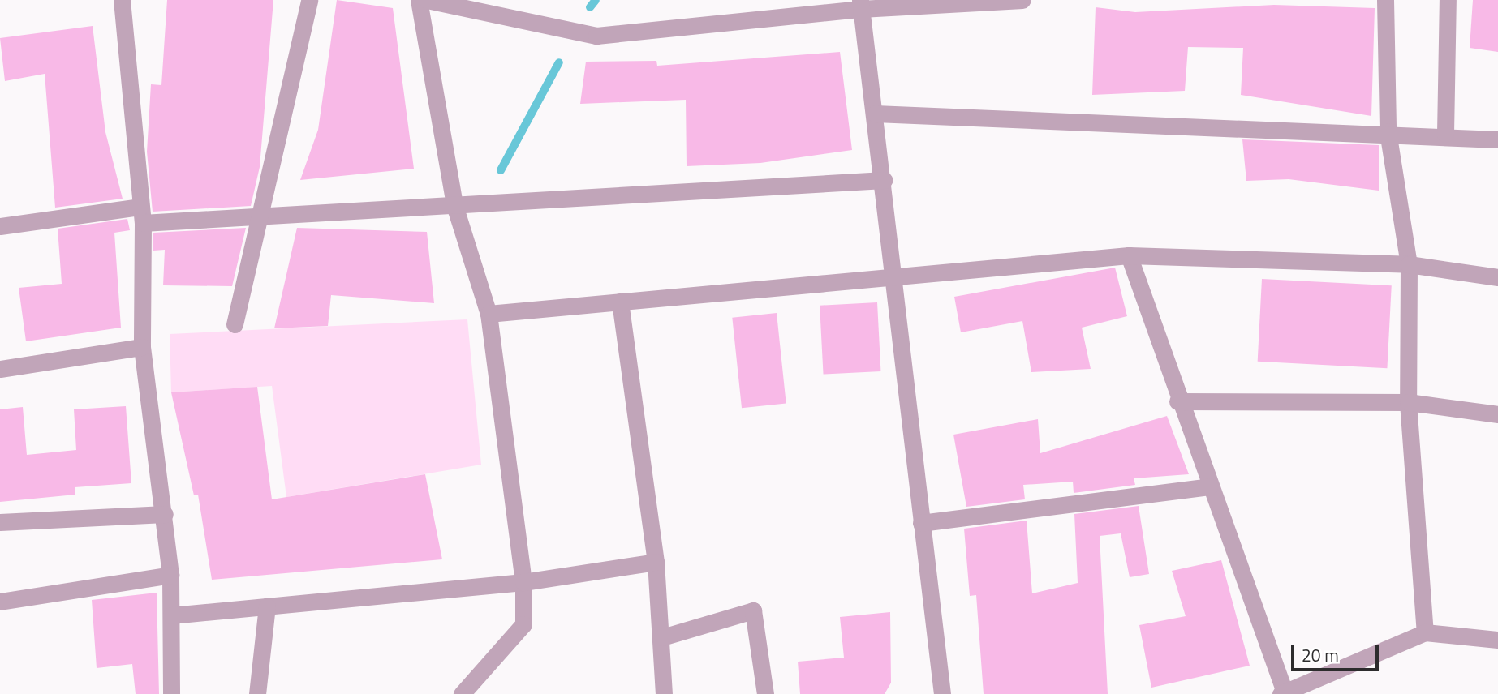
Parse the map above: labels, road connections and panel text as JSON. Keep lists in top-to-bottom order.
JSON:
{
  "scale_bar": "20 m"
}
